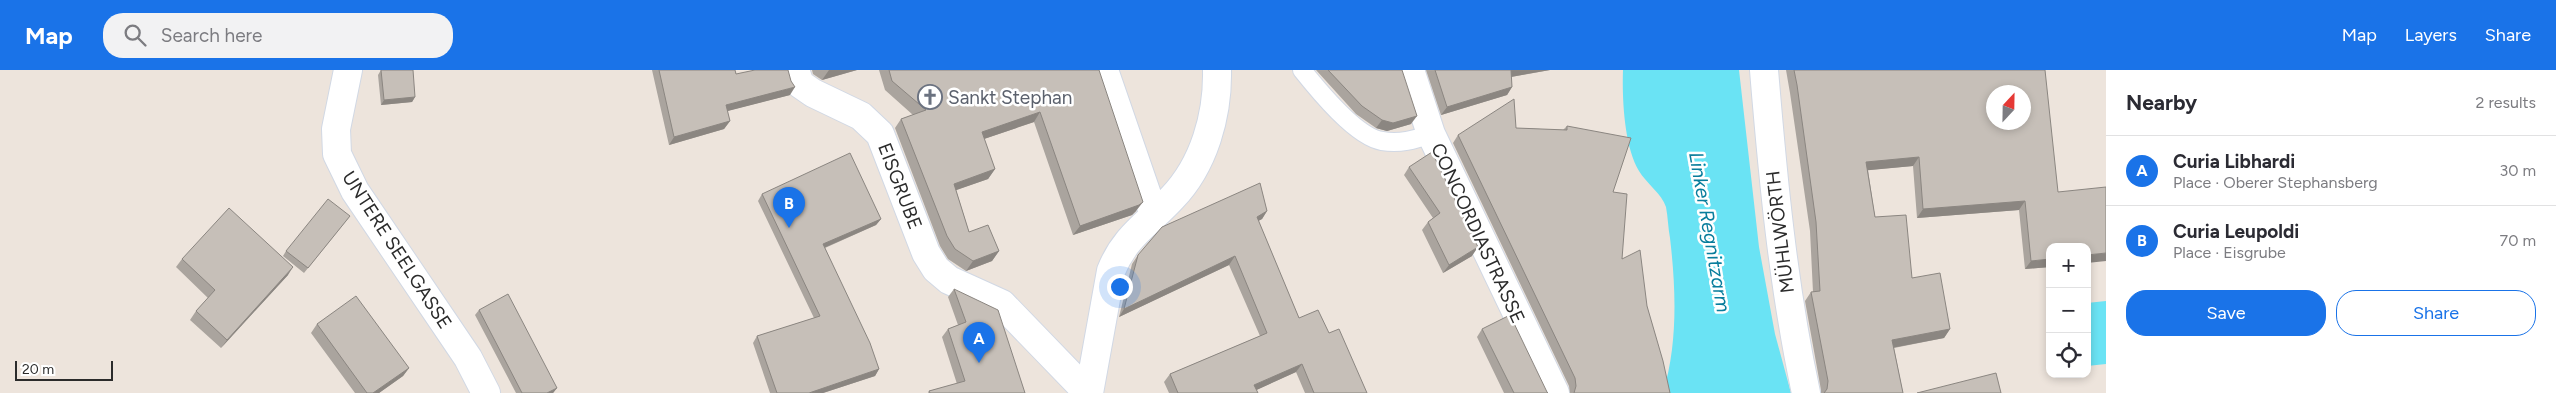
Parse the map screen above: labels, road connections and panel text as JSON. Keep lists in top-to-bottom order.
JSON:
{
  "streets": {
    "street": [
      "EISGRUBE",
      "MÜHLWÖRTH",
      "CONCORDIASTRASSE",
      "UNTERE SEELGASSE"
    ]
  },
  "water": ["Linker Regnitzarm"],
  "places": {
    "church": ["Sankt Stephan"]
  },
  "scale_bar": "20 m",
  "north": "top",
  "page": {
    "header": "Map",
    "search": "Search here",
    "nav": ["Map", "Layers", "Share"],
    "heading": ["Nearby", "2 results"],
    "list": [
      {
        "mark": "A",
        "name": "Curia Libhardi",
        "note": "Place · Oberer Stephansberg",
        "value": "30 m"
      },
      {
        "mark": "B",
        "name": "Curia Leupoldi",
        "note": "Place · Eisgrube",
        "value": "70 m"
      }
    ],
    "pins": ["B", "A"],
    "map_buttons": ["+", "−"],
    "buttons": ["Save", "Share"],
    "scale": "20 m"
  }
}
